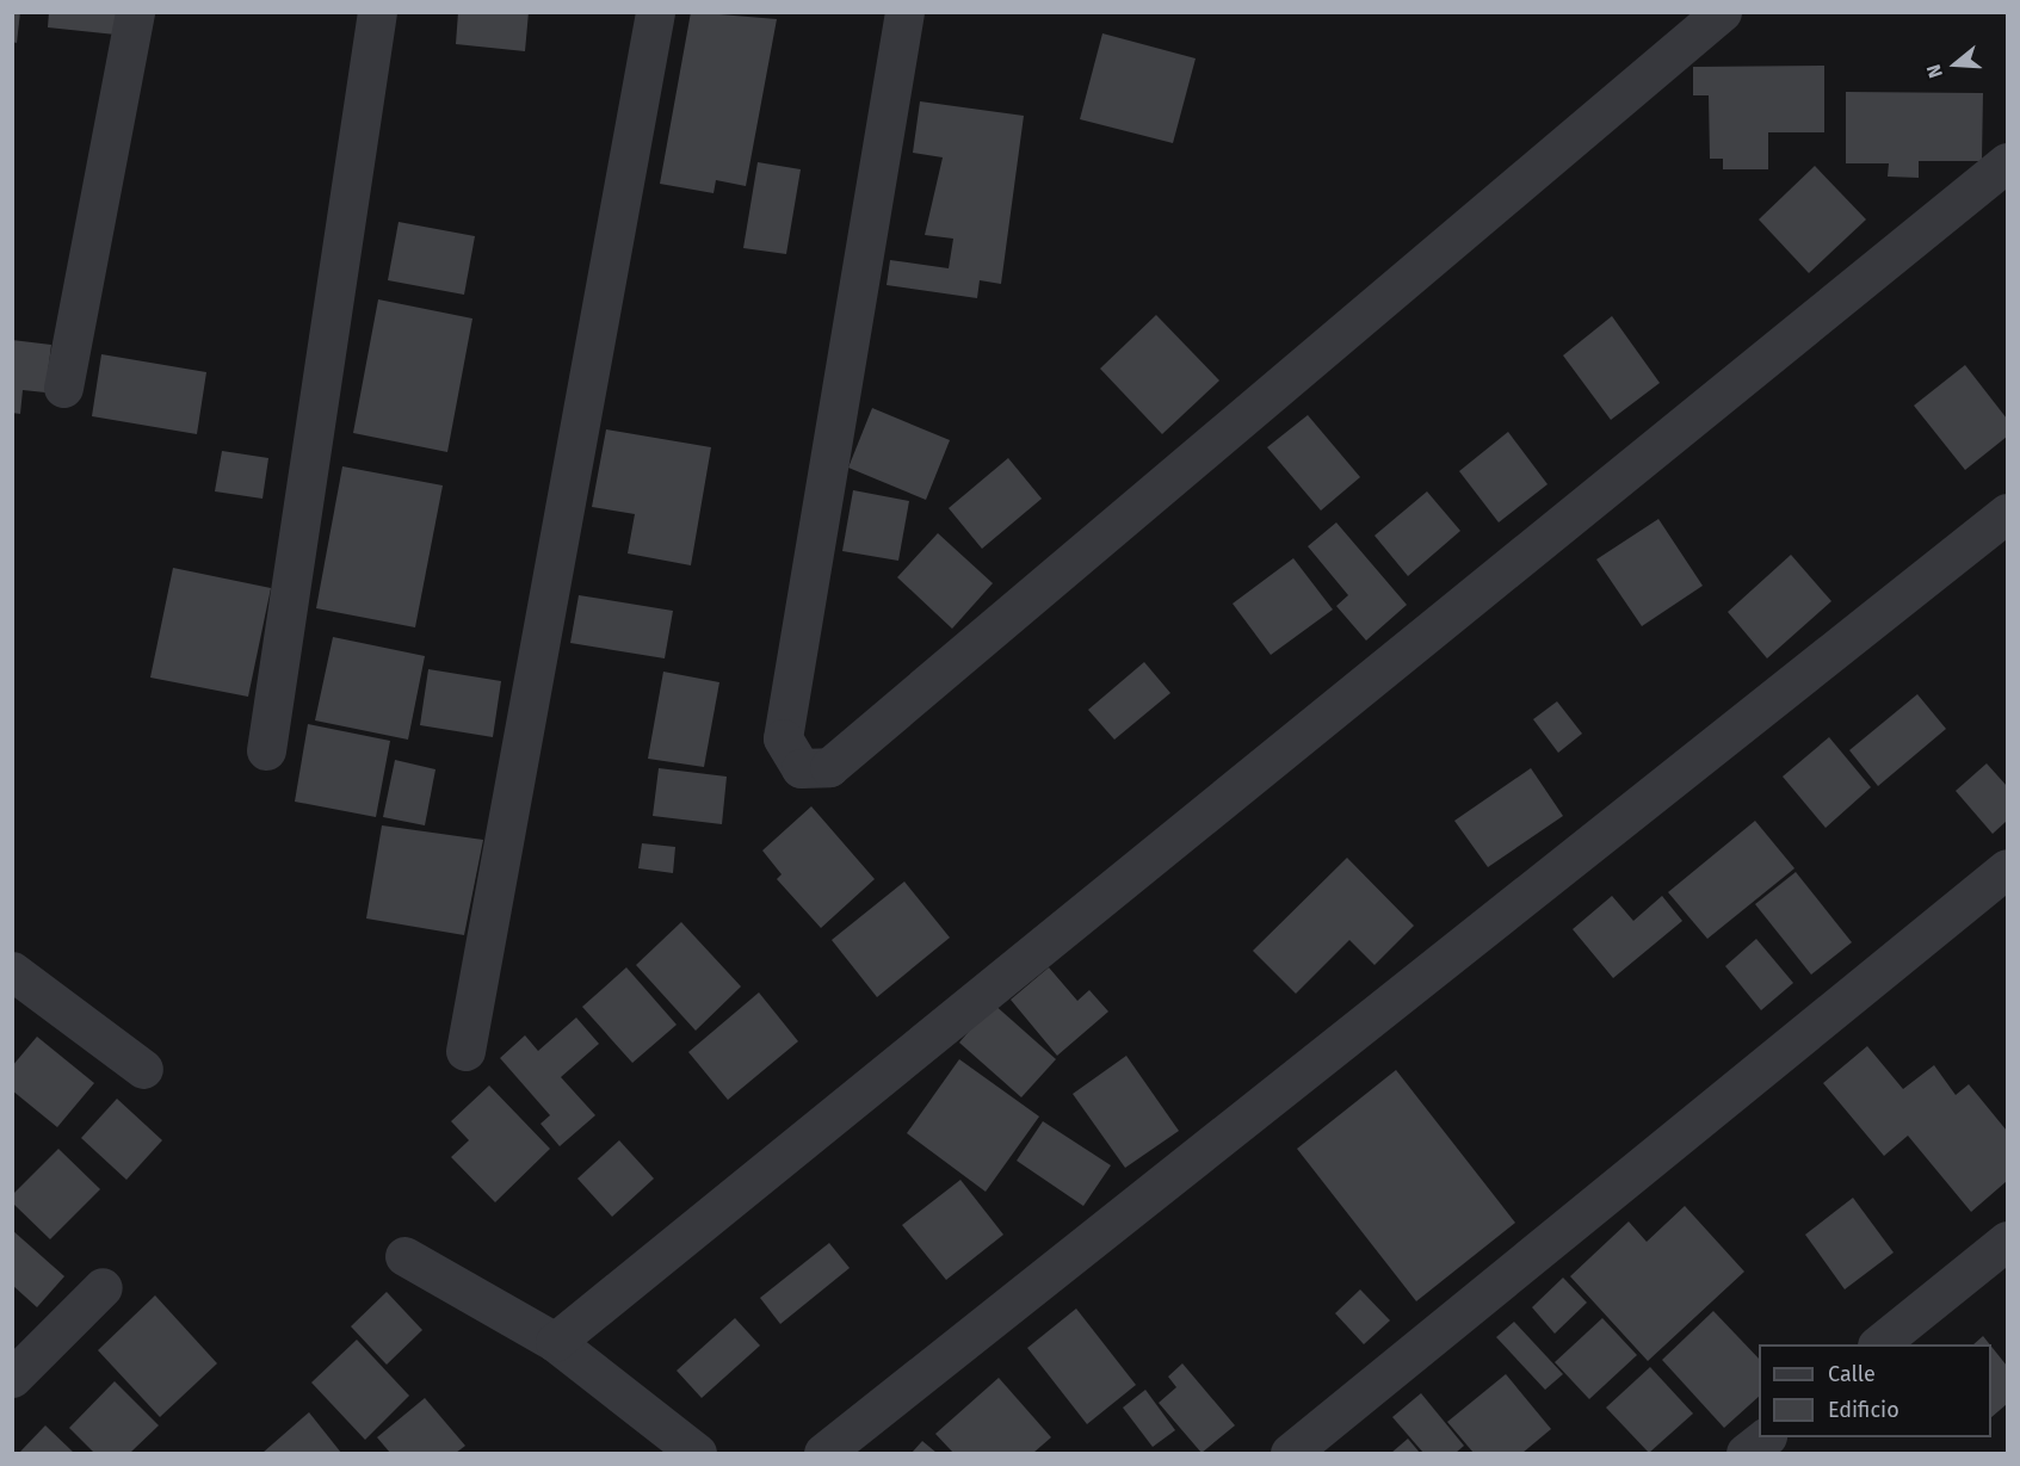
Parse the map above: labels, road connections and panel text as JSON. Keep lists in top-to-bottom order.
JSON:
{
  "legend": ["Calle", "Edificio"],
  "north": "left"
}
